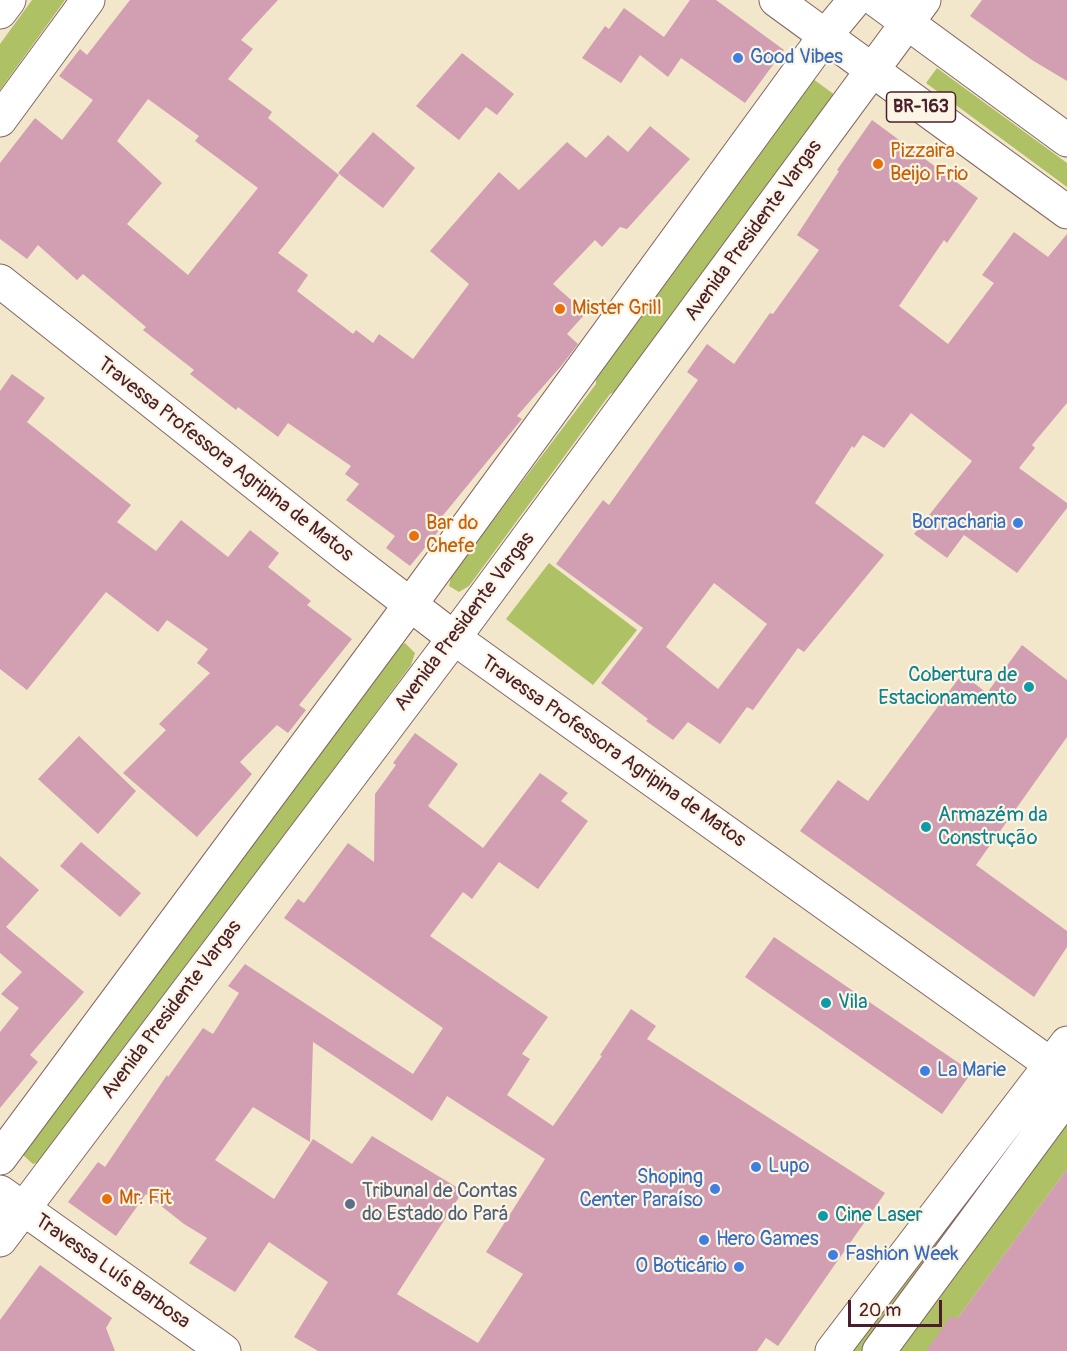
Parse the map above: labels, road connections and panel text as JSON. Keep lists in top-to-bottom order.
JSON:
{
  "streets": {
    "main road": [
      "BR-163",
      "Avenida Presidente Vargas",
      "Travessa Professora Agripina de Matos",
      "Travessa Luís Barbosa"
    ]
  },
  "crossings": [
    ["BR-163", "Avenida Presidente Vargas"],
    ["Avenida Presidente Vargas", "Travessa Professora Agripina de Matos"],
    ["Avenida Presidente Vargas", "Travessa Luís Barbosa"]
  ],
  "places": [
    "Good Vibes",
    "Pizzaira Beijo Frio",
    "Mister Grill",
    "Borracharia",
    "Bar do Chefe",
    "Cobertura de Estacionamento",
    "Armazém da Construção",
    "Vila",
    "La Marie",
    "Lupo",
    "Shoping Center Paraíso",
    "Mr. Fit",
    "Tribunal de Contas do Estado do Pará",
    "Cine Laser",
    "Hero Games",
    "Fashion Week",
    "O Boticário"
  ],
  "scale_bar": "20 m"
}
